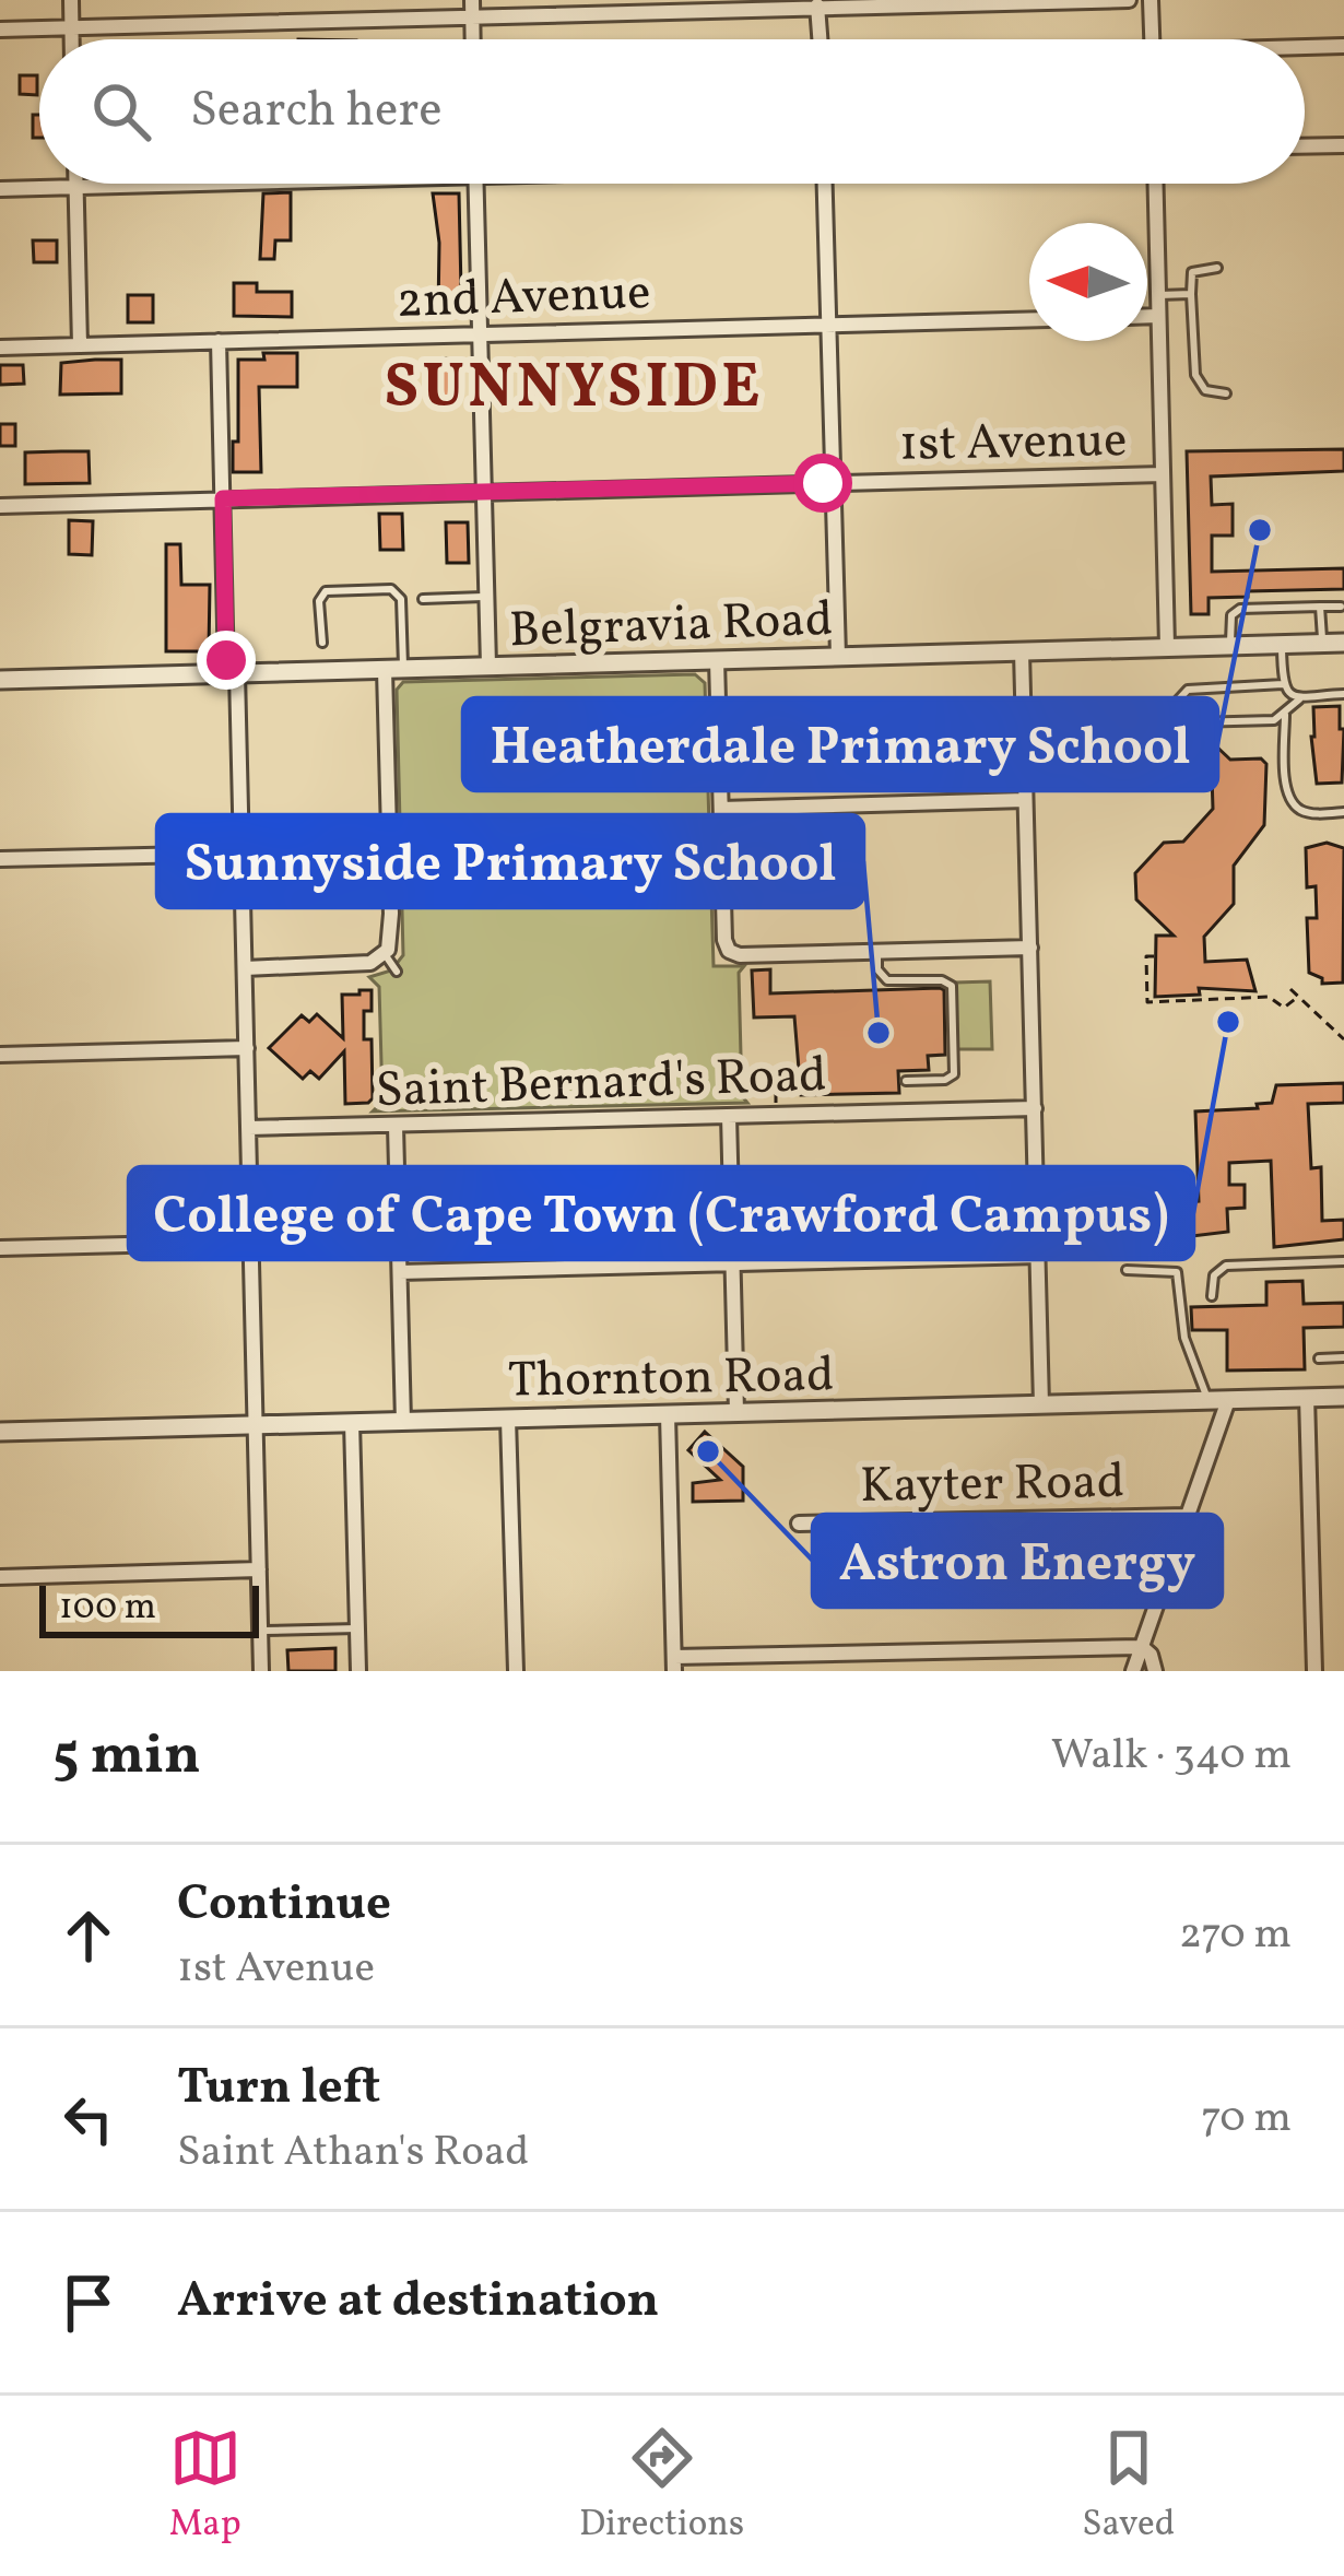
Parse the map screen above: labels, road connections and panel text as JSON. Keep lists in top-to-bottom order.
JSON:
{
  "streets": {
    "street": [
      "2nd Avenue",
      "1st Avenue",
      "Belgravia Road",
      "Saint Bernard's Road",
      "Thornton Road",
      "Kayter Road"
    ]
  },
  "districts": ["SUNNYSIDE"],
  "places": [
    "Heatherdale Primary School",
    "College of Cape Town (Crawford Campus)",
    "Sunnyside Primary School",
    "Astron Energy"
  ],
  "scale_bar": "100 m",
  "north": "left",
  "page": {
    "search": "Search here",
    "scale": "100 m",
    "heading": ["5 min", "Walk · 340 m"],
    "list": [
      ["Continue", "1st Avenue", "270 m"],
      ["Turn left", "Saint Athan's Road", "70 m"],
      "Arrive at destination"
    ],
    "nav": ["Map", "Directions", "Saved"]
  }
}
